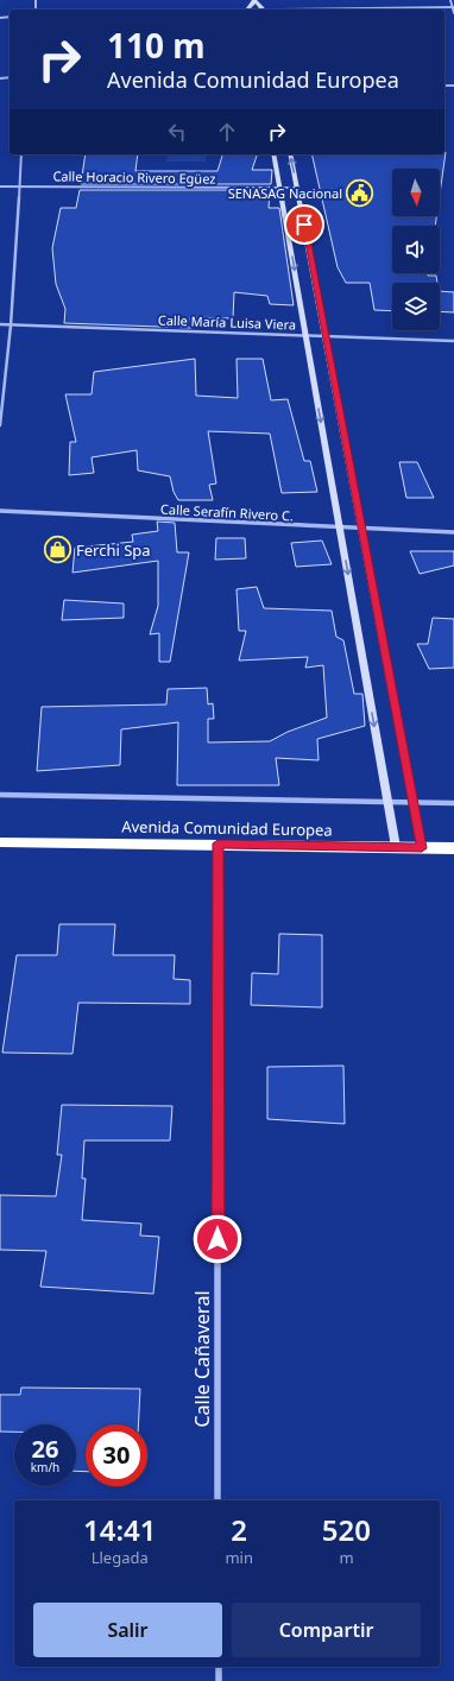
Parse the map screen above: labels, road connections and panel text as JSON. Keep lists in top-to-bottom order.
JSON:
{
  "streets": {
    "highway": ["Avenida Comunidad Europea"],
    "street": [
      "Calle Horacio Rivero Egüez",
      "Calle María Luisa Viera",
      "Calle Serafín Rivero C.",
      "Calle Cañaveral"
    ]
  },
  "crossings": [
    ["Avenida Comunidad Europea", "Calle Cañaveral"]
  ],
  "places": {
    "public building": ["SENASAG Nacional"],
    "shop": ["Ferchi Spa"]
  },
  "north": "bottom",
  "page": {
    "turn": ["110 m", "Avenida Comunidad Europea"],
    "speed": "26 km/h",
    "limit": "30",
    "eta": [
      "14:41",
      "Llegada",
      "2",
      "min",
      "520",
      "m"
    ],
    "buttons": ["Salir", "Compartir"]
  }
}
